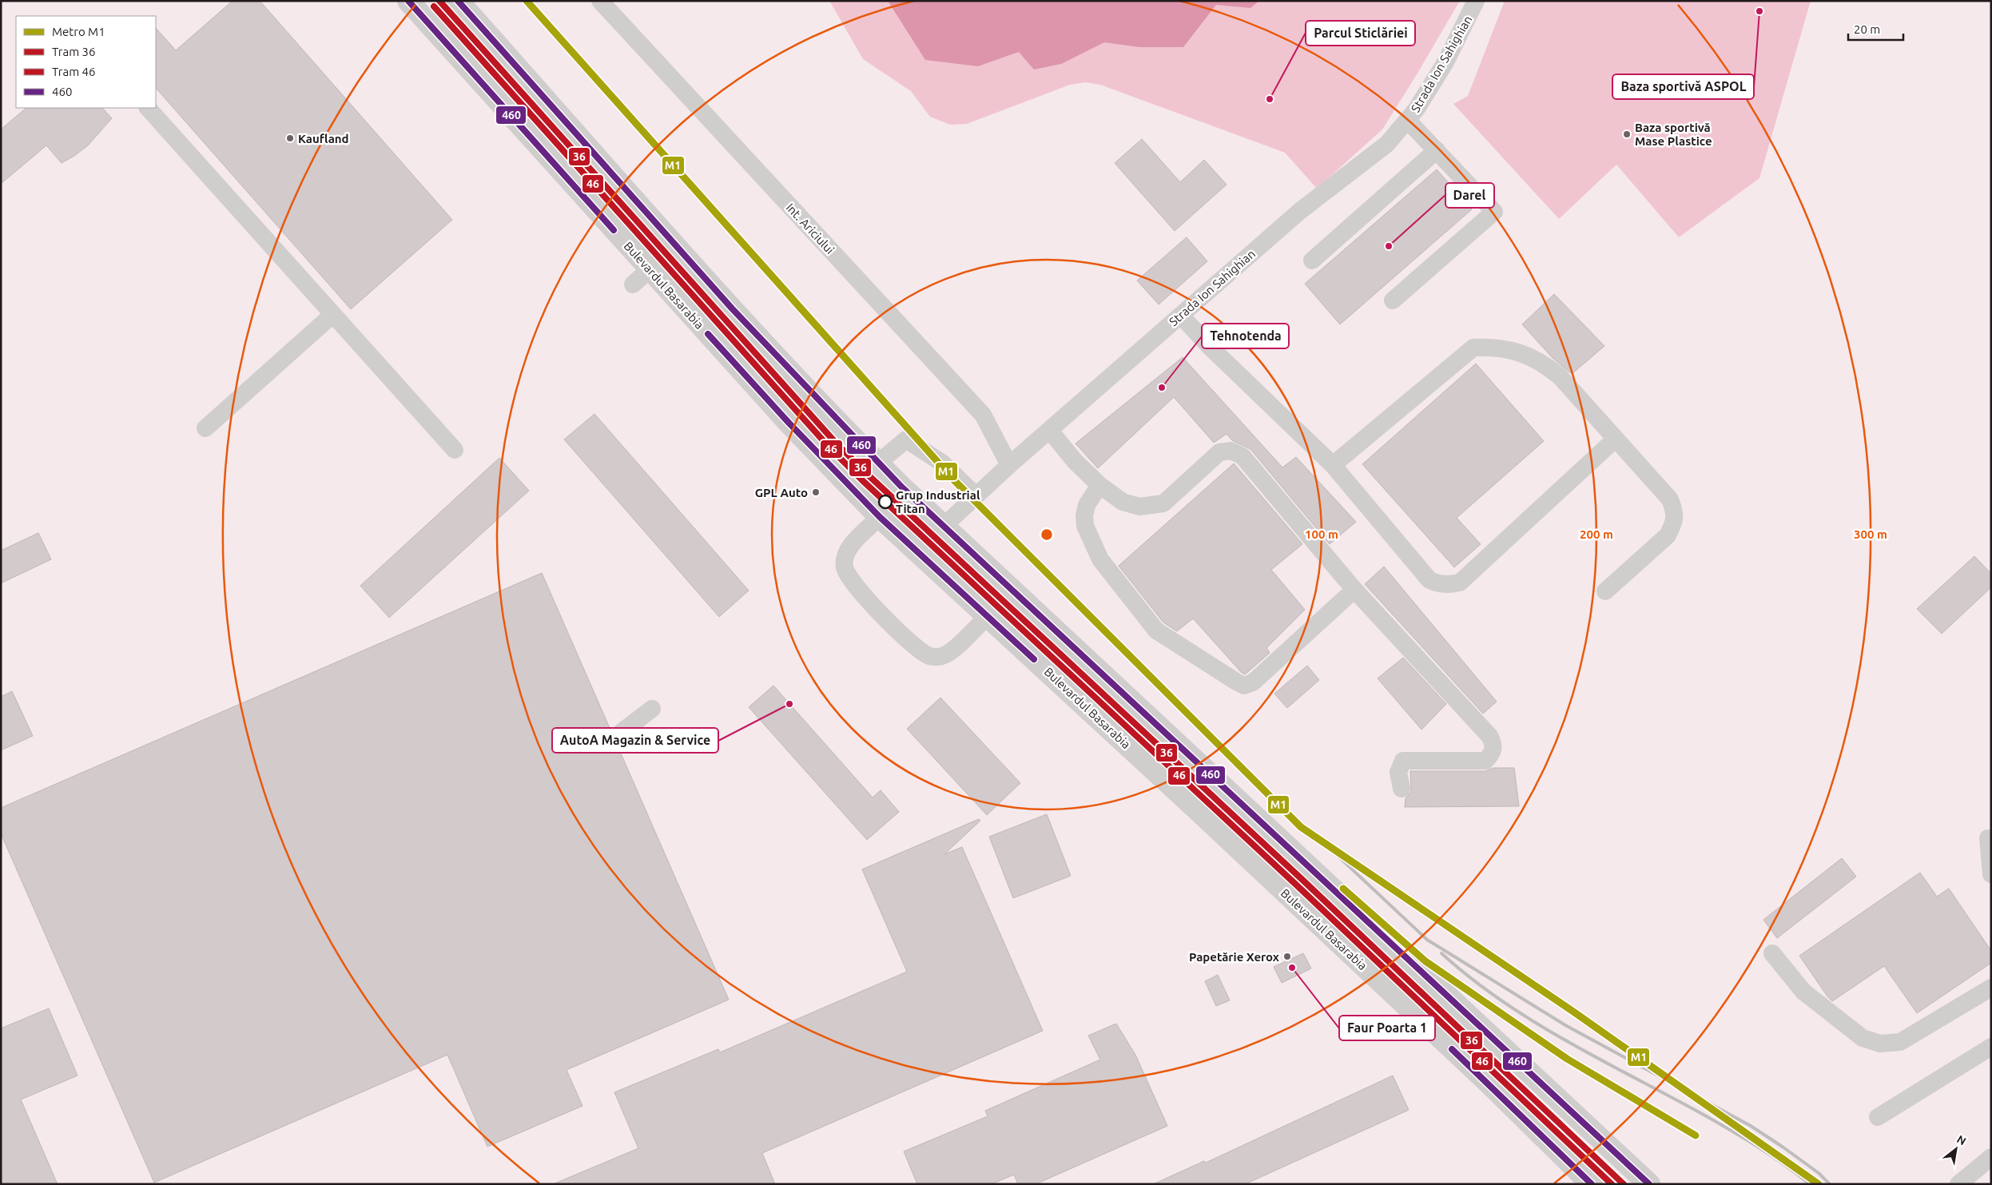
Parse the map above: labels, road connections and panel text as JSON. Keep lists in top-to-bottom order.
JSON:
{
  "streets": {
    "main road": ["Bulevardul Basarabia"],
    "street": ["Strada Ion Sahighian", "Int. Ariciului"]
  },
  "crossings": [
    ["Strada Ion Sahighian", "Int. Ariciului"],
    ["Strada Ion Sahighian", "Bulevardul Basarabia"]
  ],
  "places": [
    "Baza sportivă ASPOL",
    "Parcul Sticlăriei",
    "Baza sportivă Mase Plastice",
    "Kaufland",
    "Darel",
    "Tehnotenda",
    "GPL Auto",
    "Grup Industrial Titan",
    "AutoA Magazin & Service",
    "Papetărie Xerox",
    "Faur Poarta 1"
  ],
  "lines": [
    "metro line M1",
    "tram line 36",
    "transit line 460",
    "tram line 46"
  ],
  "legend": [
    "Metro M1",
    "Tram 36",
    "Tram 46",
    "460"
  ],
  "scale_bar": "20 m",
  "north": "top right",
  "rings": ["100 m", "200 m", "300 m"]
}
